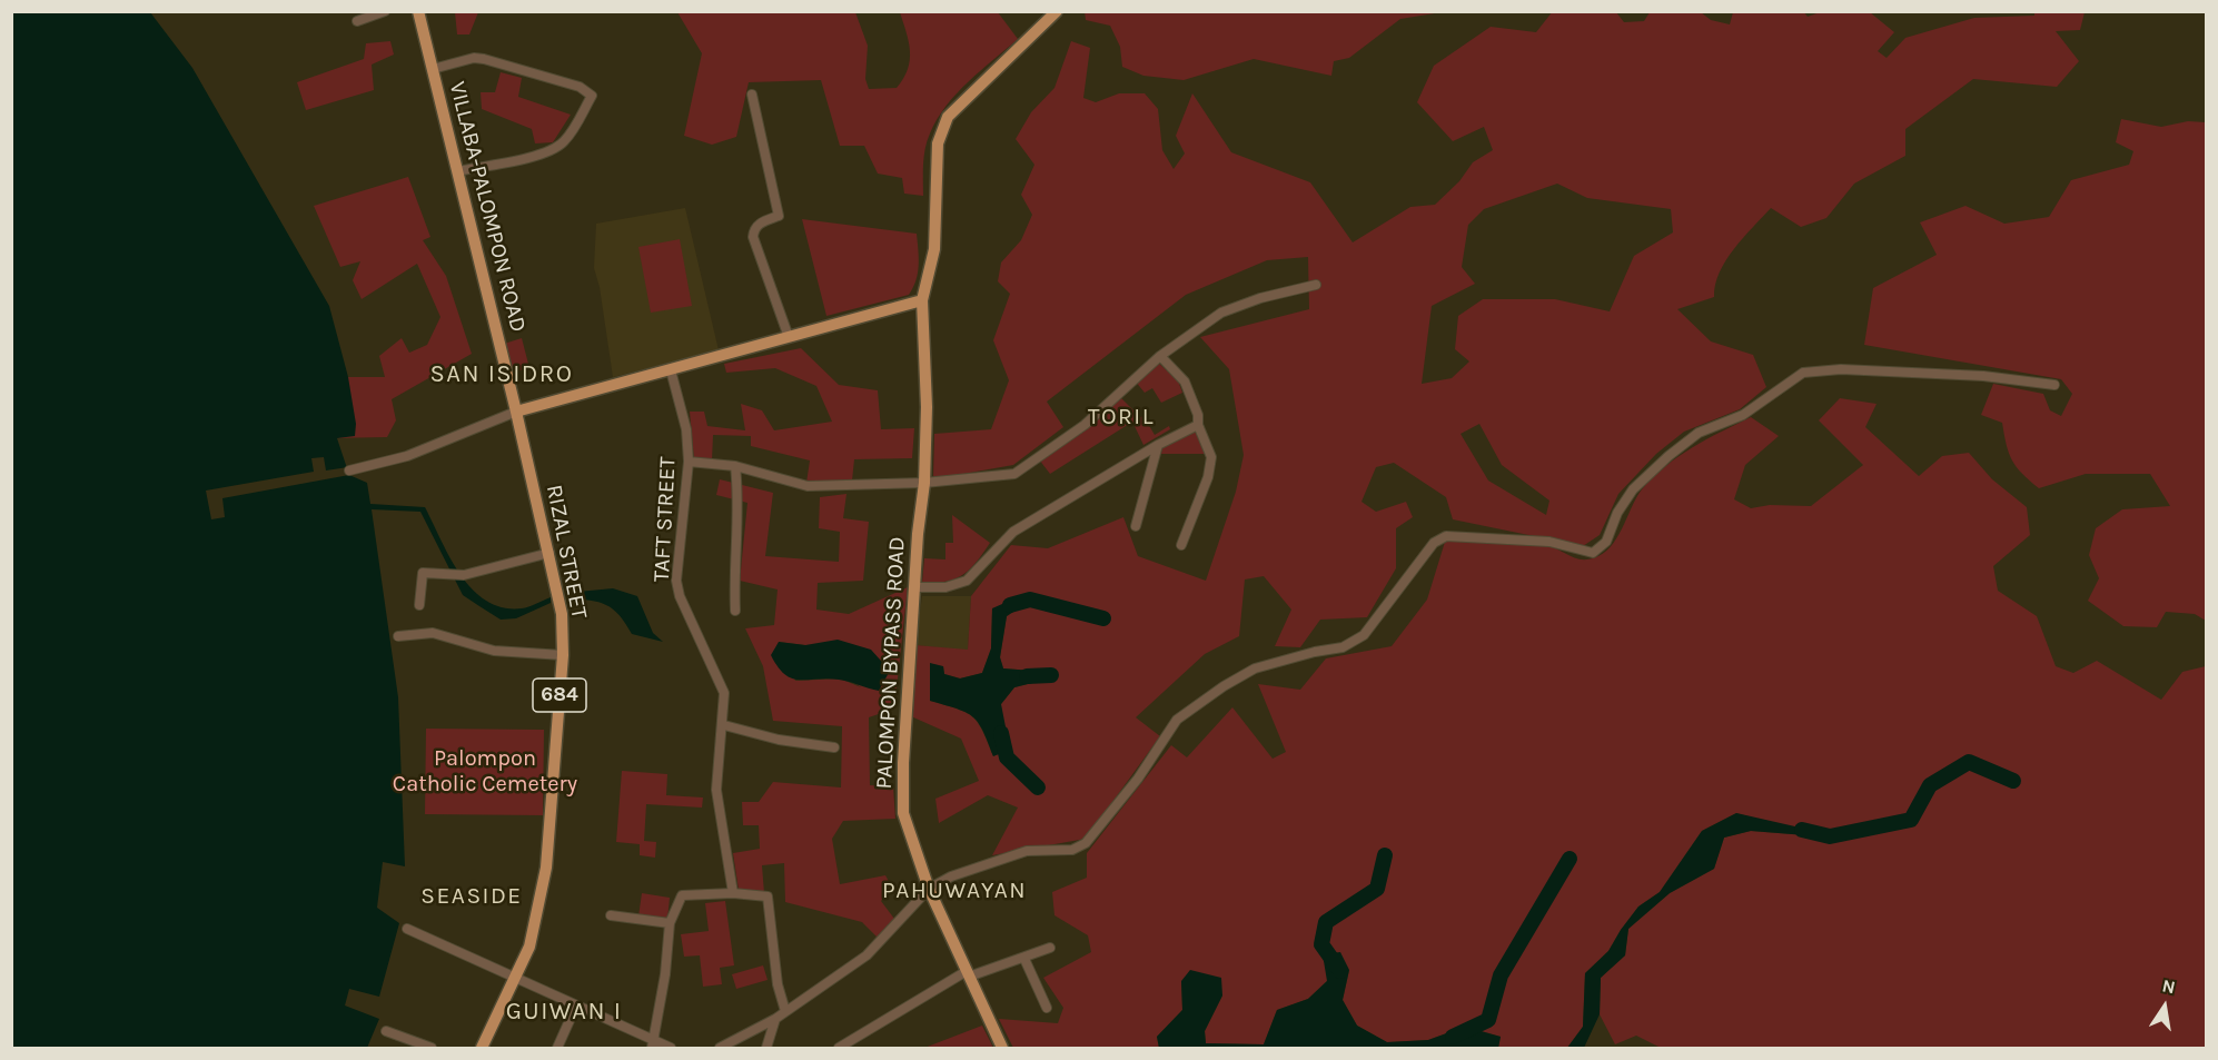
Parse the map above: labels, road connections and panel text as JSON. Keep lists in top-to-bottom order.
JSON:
{
  "streets": {
    "main road": [
      "VILLABA-PALOMPON ROAD",
      "RIZAL STREET",
      "PALOMPON BYPASS ROAD",
      "684"
    ],
    "street": ["TAFT STREET"]
  },
  "crossings": [
    ["VILLABA-PALOMPON ROAD", "RIZAL STREET"]
  ],
  "districts": [
    "SAN ISIDRO",
    "TORIL",
    "PAHUWAYAN",
    "SEASIDE",
    "GUIWAN I"
  ],
  "parks": ["Palompon Catholic Cemetery"],
  "north": "top"
}
